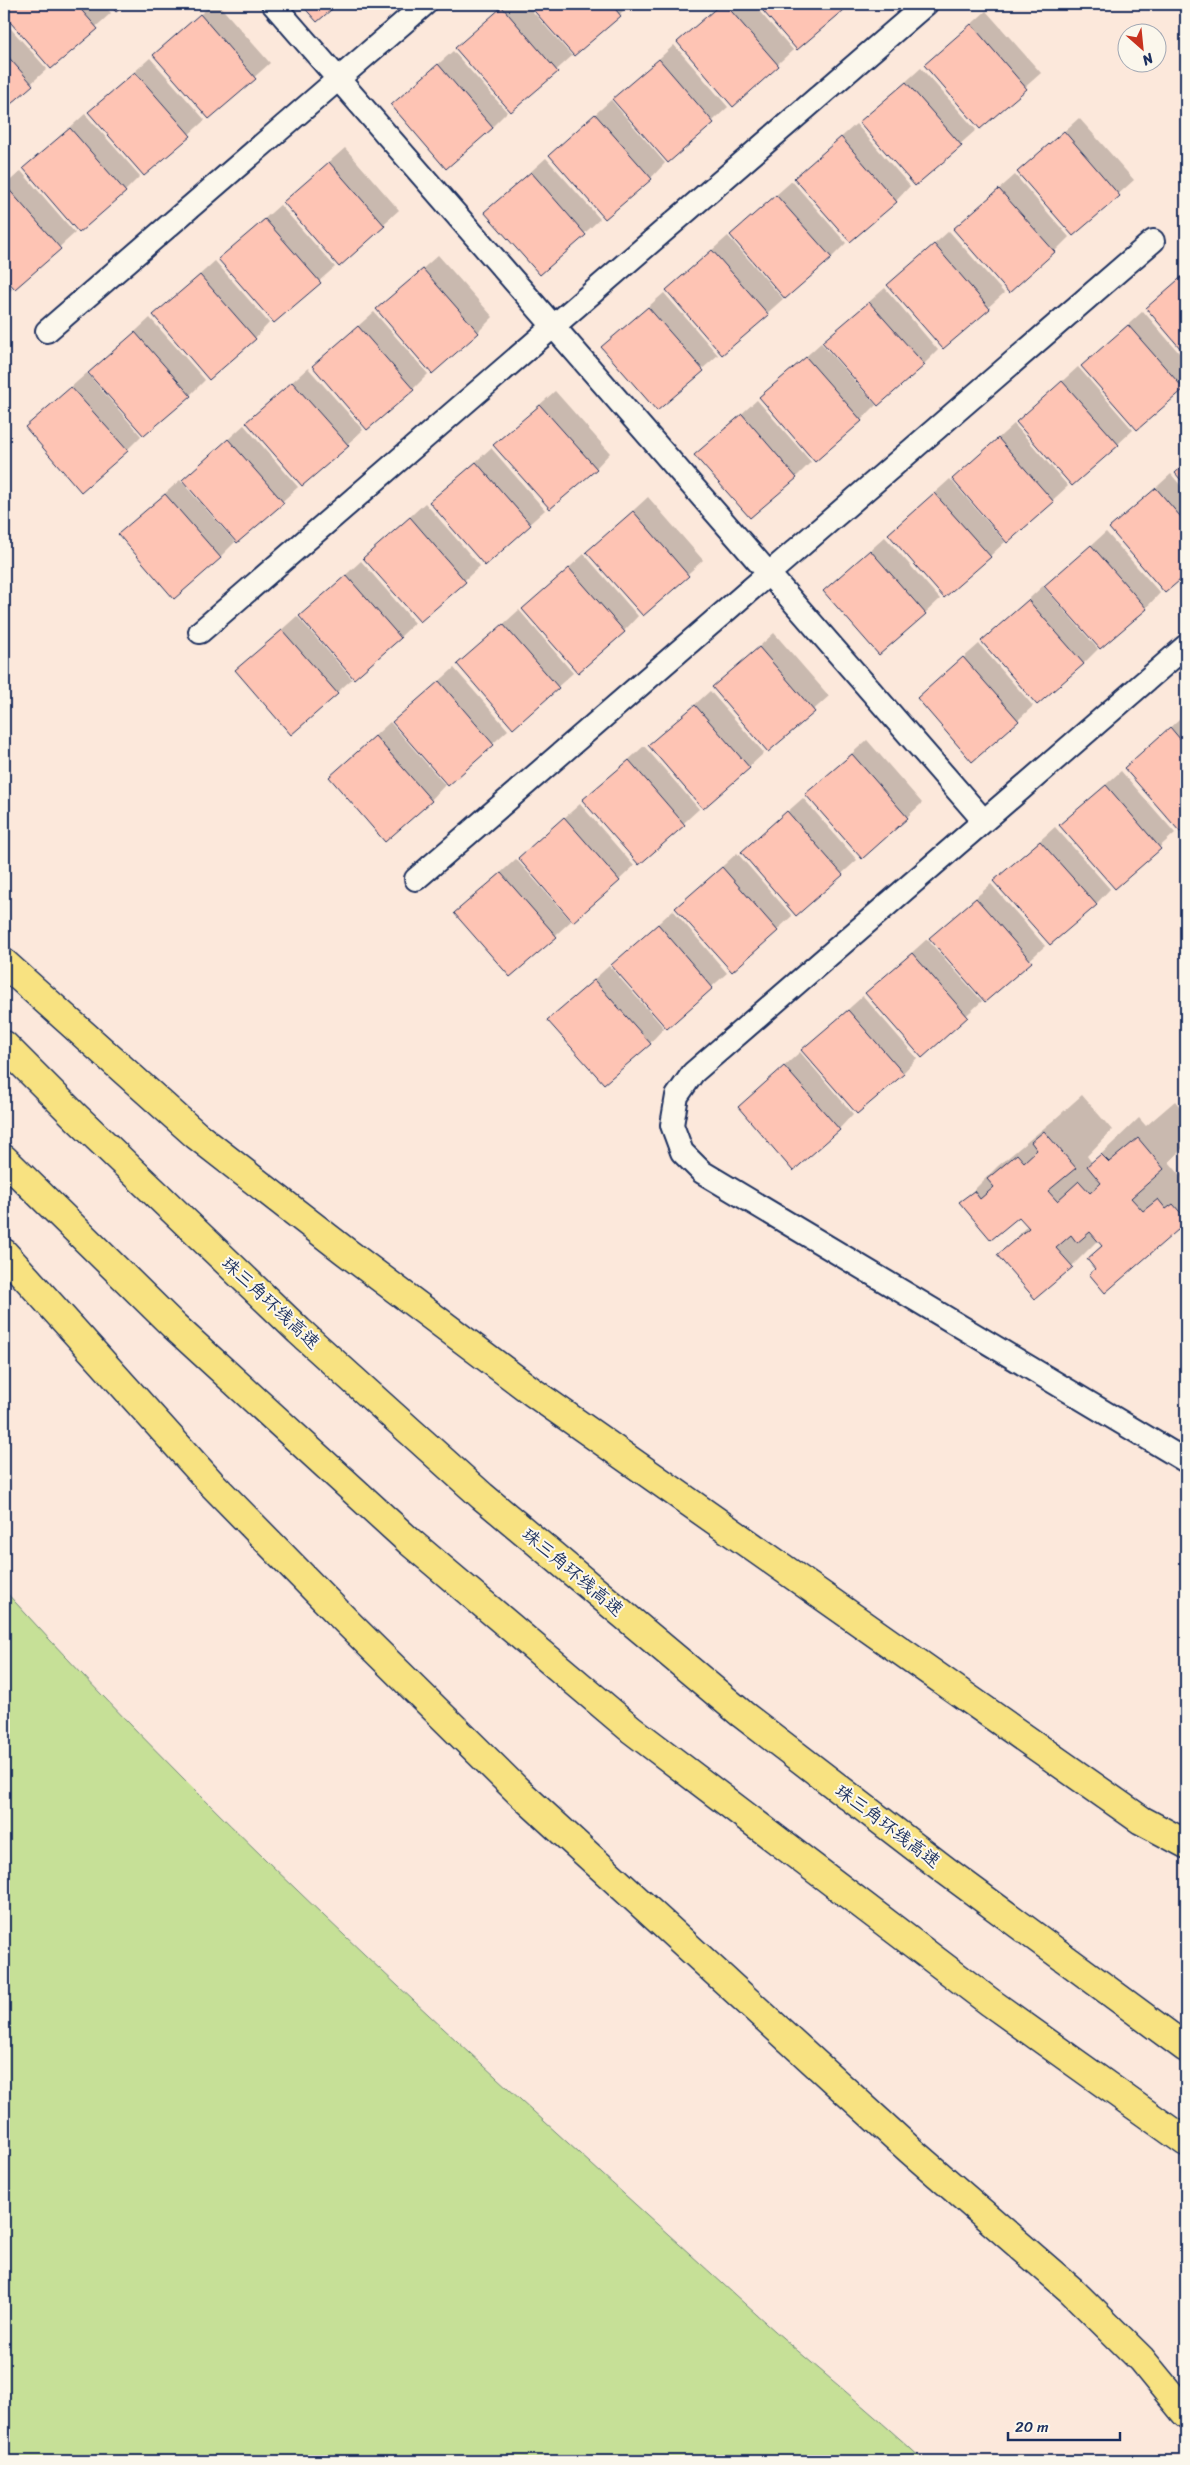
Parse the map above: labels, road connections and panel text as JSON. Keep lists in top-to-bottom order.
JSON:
{
  "streets": {
    "highway": ["珠三角环线高速"]
  },
  "scale_bar": "20 m",
  "north": "bottom right"
}
